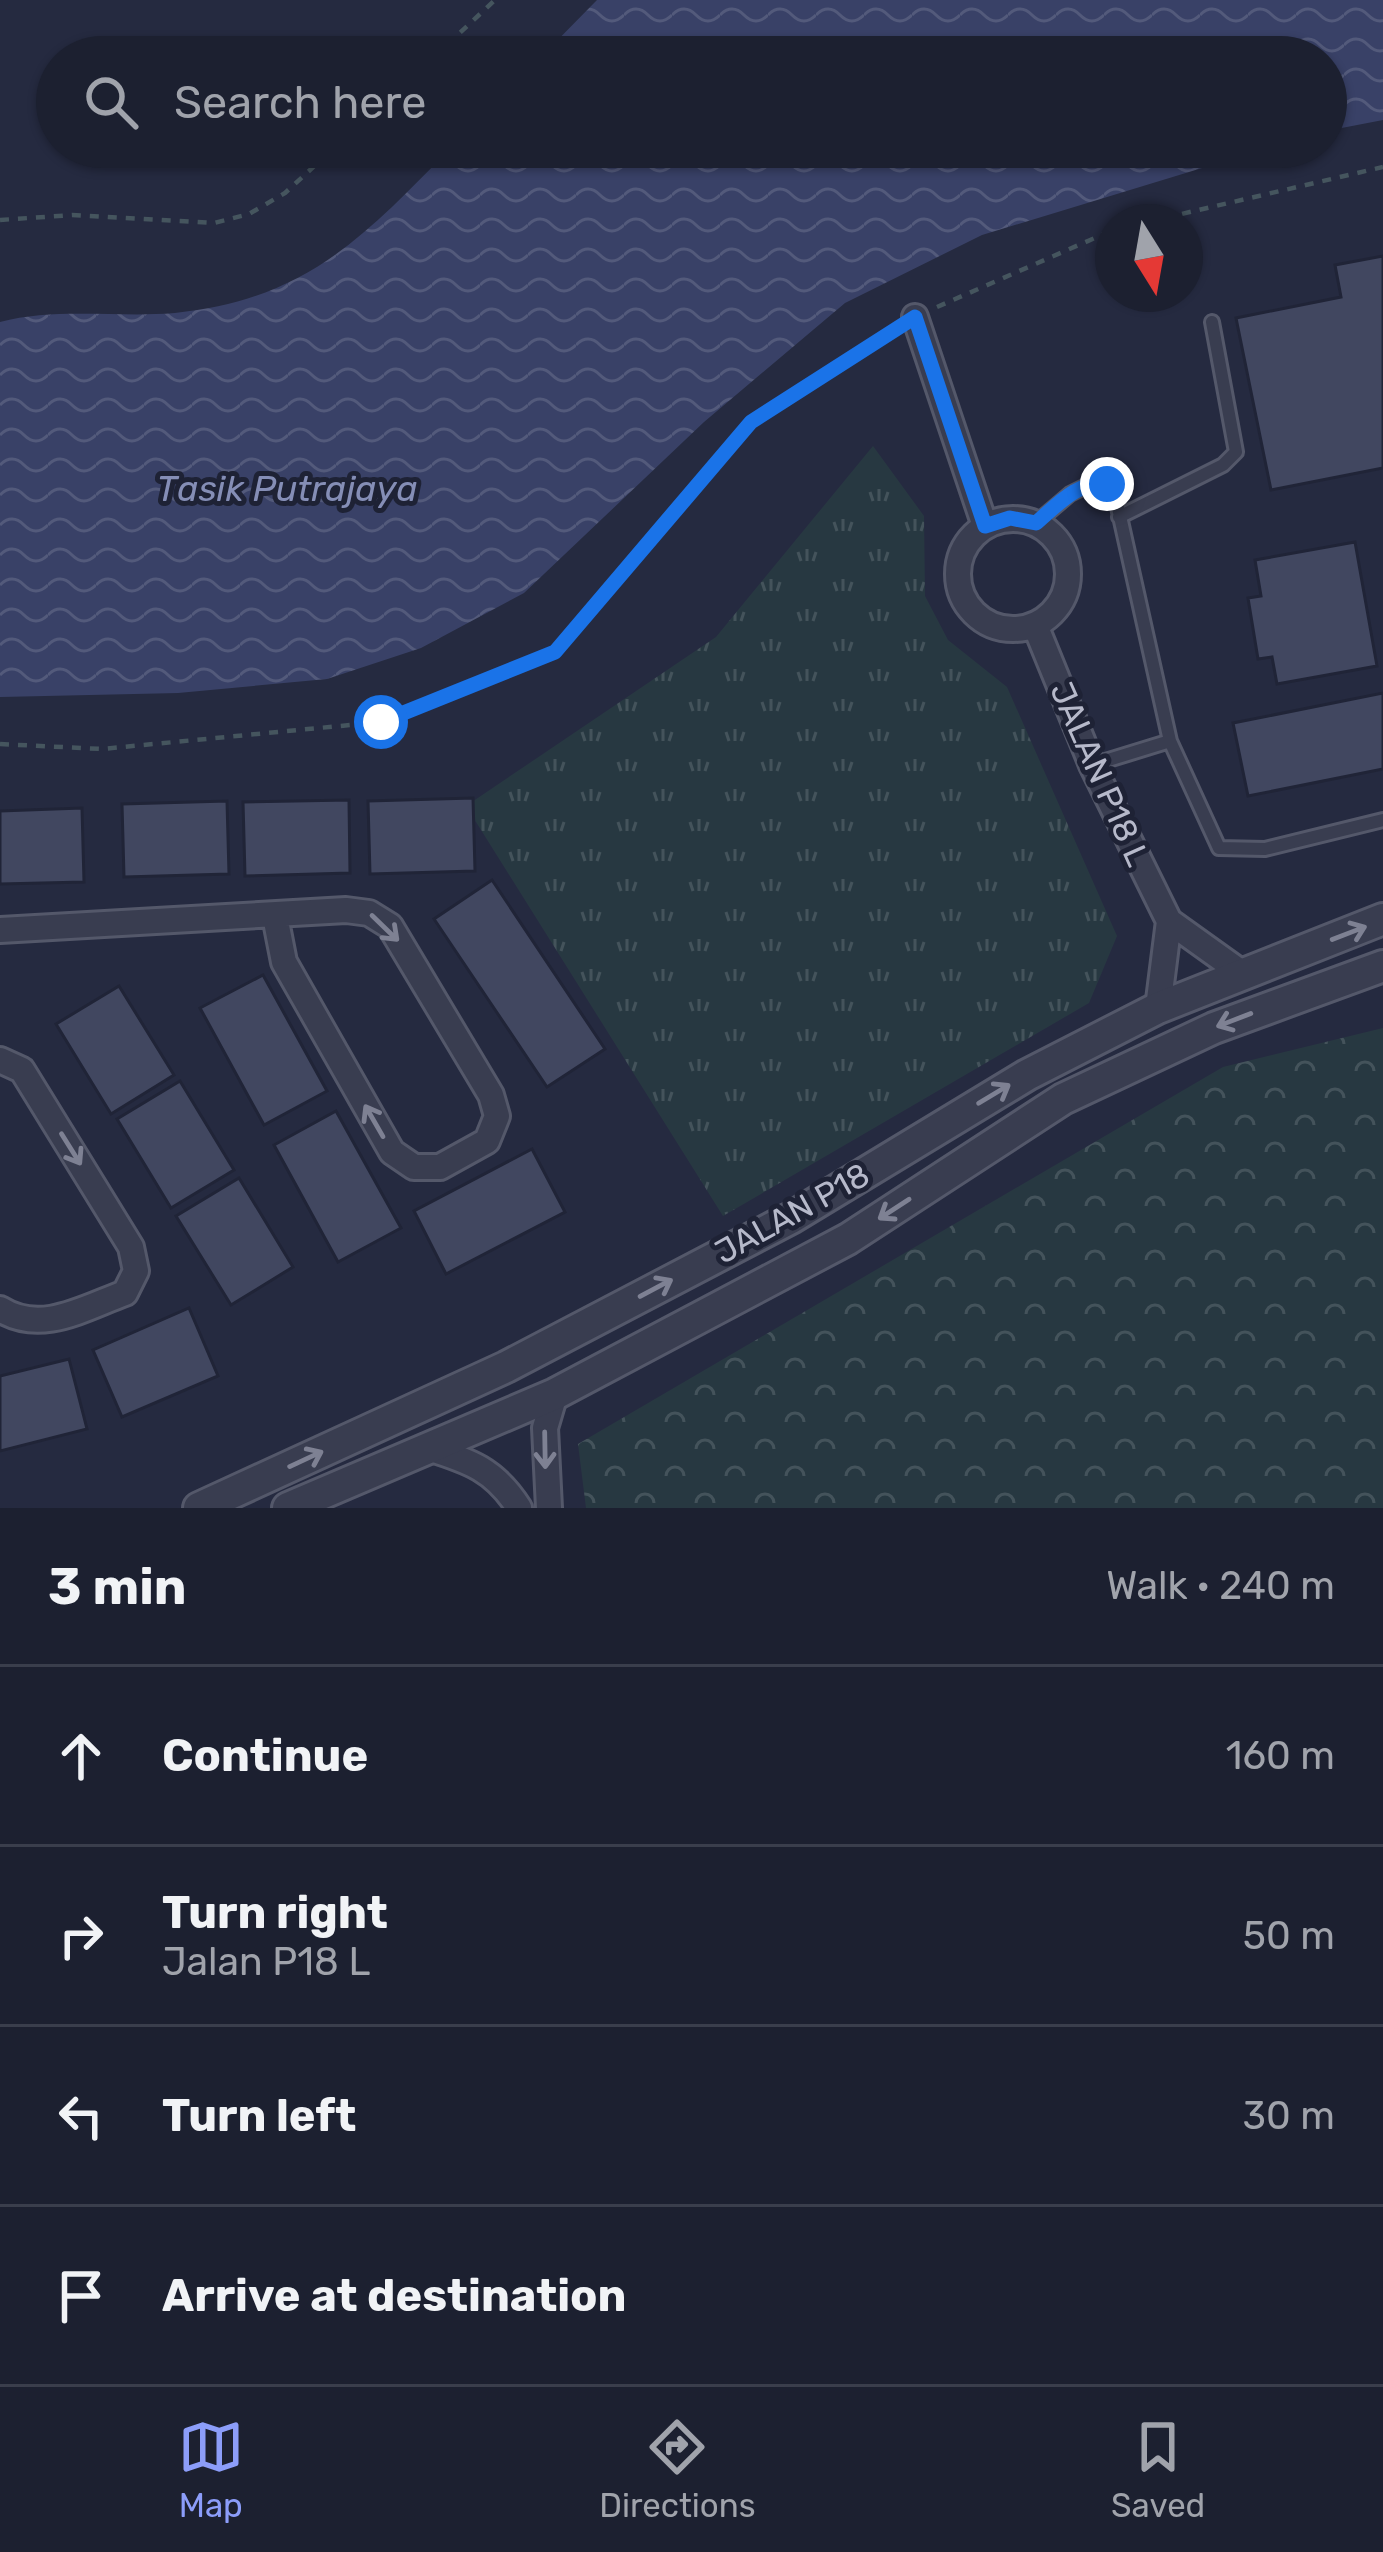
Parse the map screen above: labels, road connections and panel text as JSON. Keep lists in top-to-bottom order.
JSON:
{
  "streets": {
    "street": ["JALAN P18 L", "JALAN P18"]
  },
  "crossings": [
    ["JALAN P18 L", "JALAN P18"]
  ],
  "water": ["Tasik Putrajaya"],
  "north": "bottom",
  "page": {
    "search": "Search here",
    "heading": ["3 min", "Walk · 240 m"],
    "list": [
      ["Continue", "160 m"],
      ["Turn right", "Jalan P18 L", "50 m"],
      ["Turn left", "30 m"],
      "Arrive at destination"
    ],
    "nav": ["Map", "Directions", "Saved"]
  }
}
